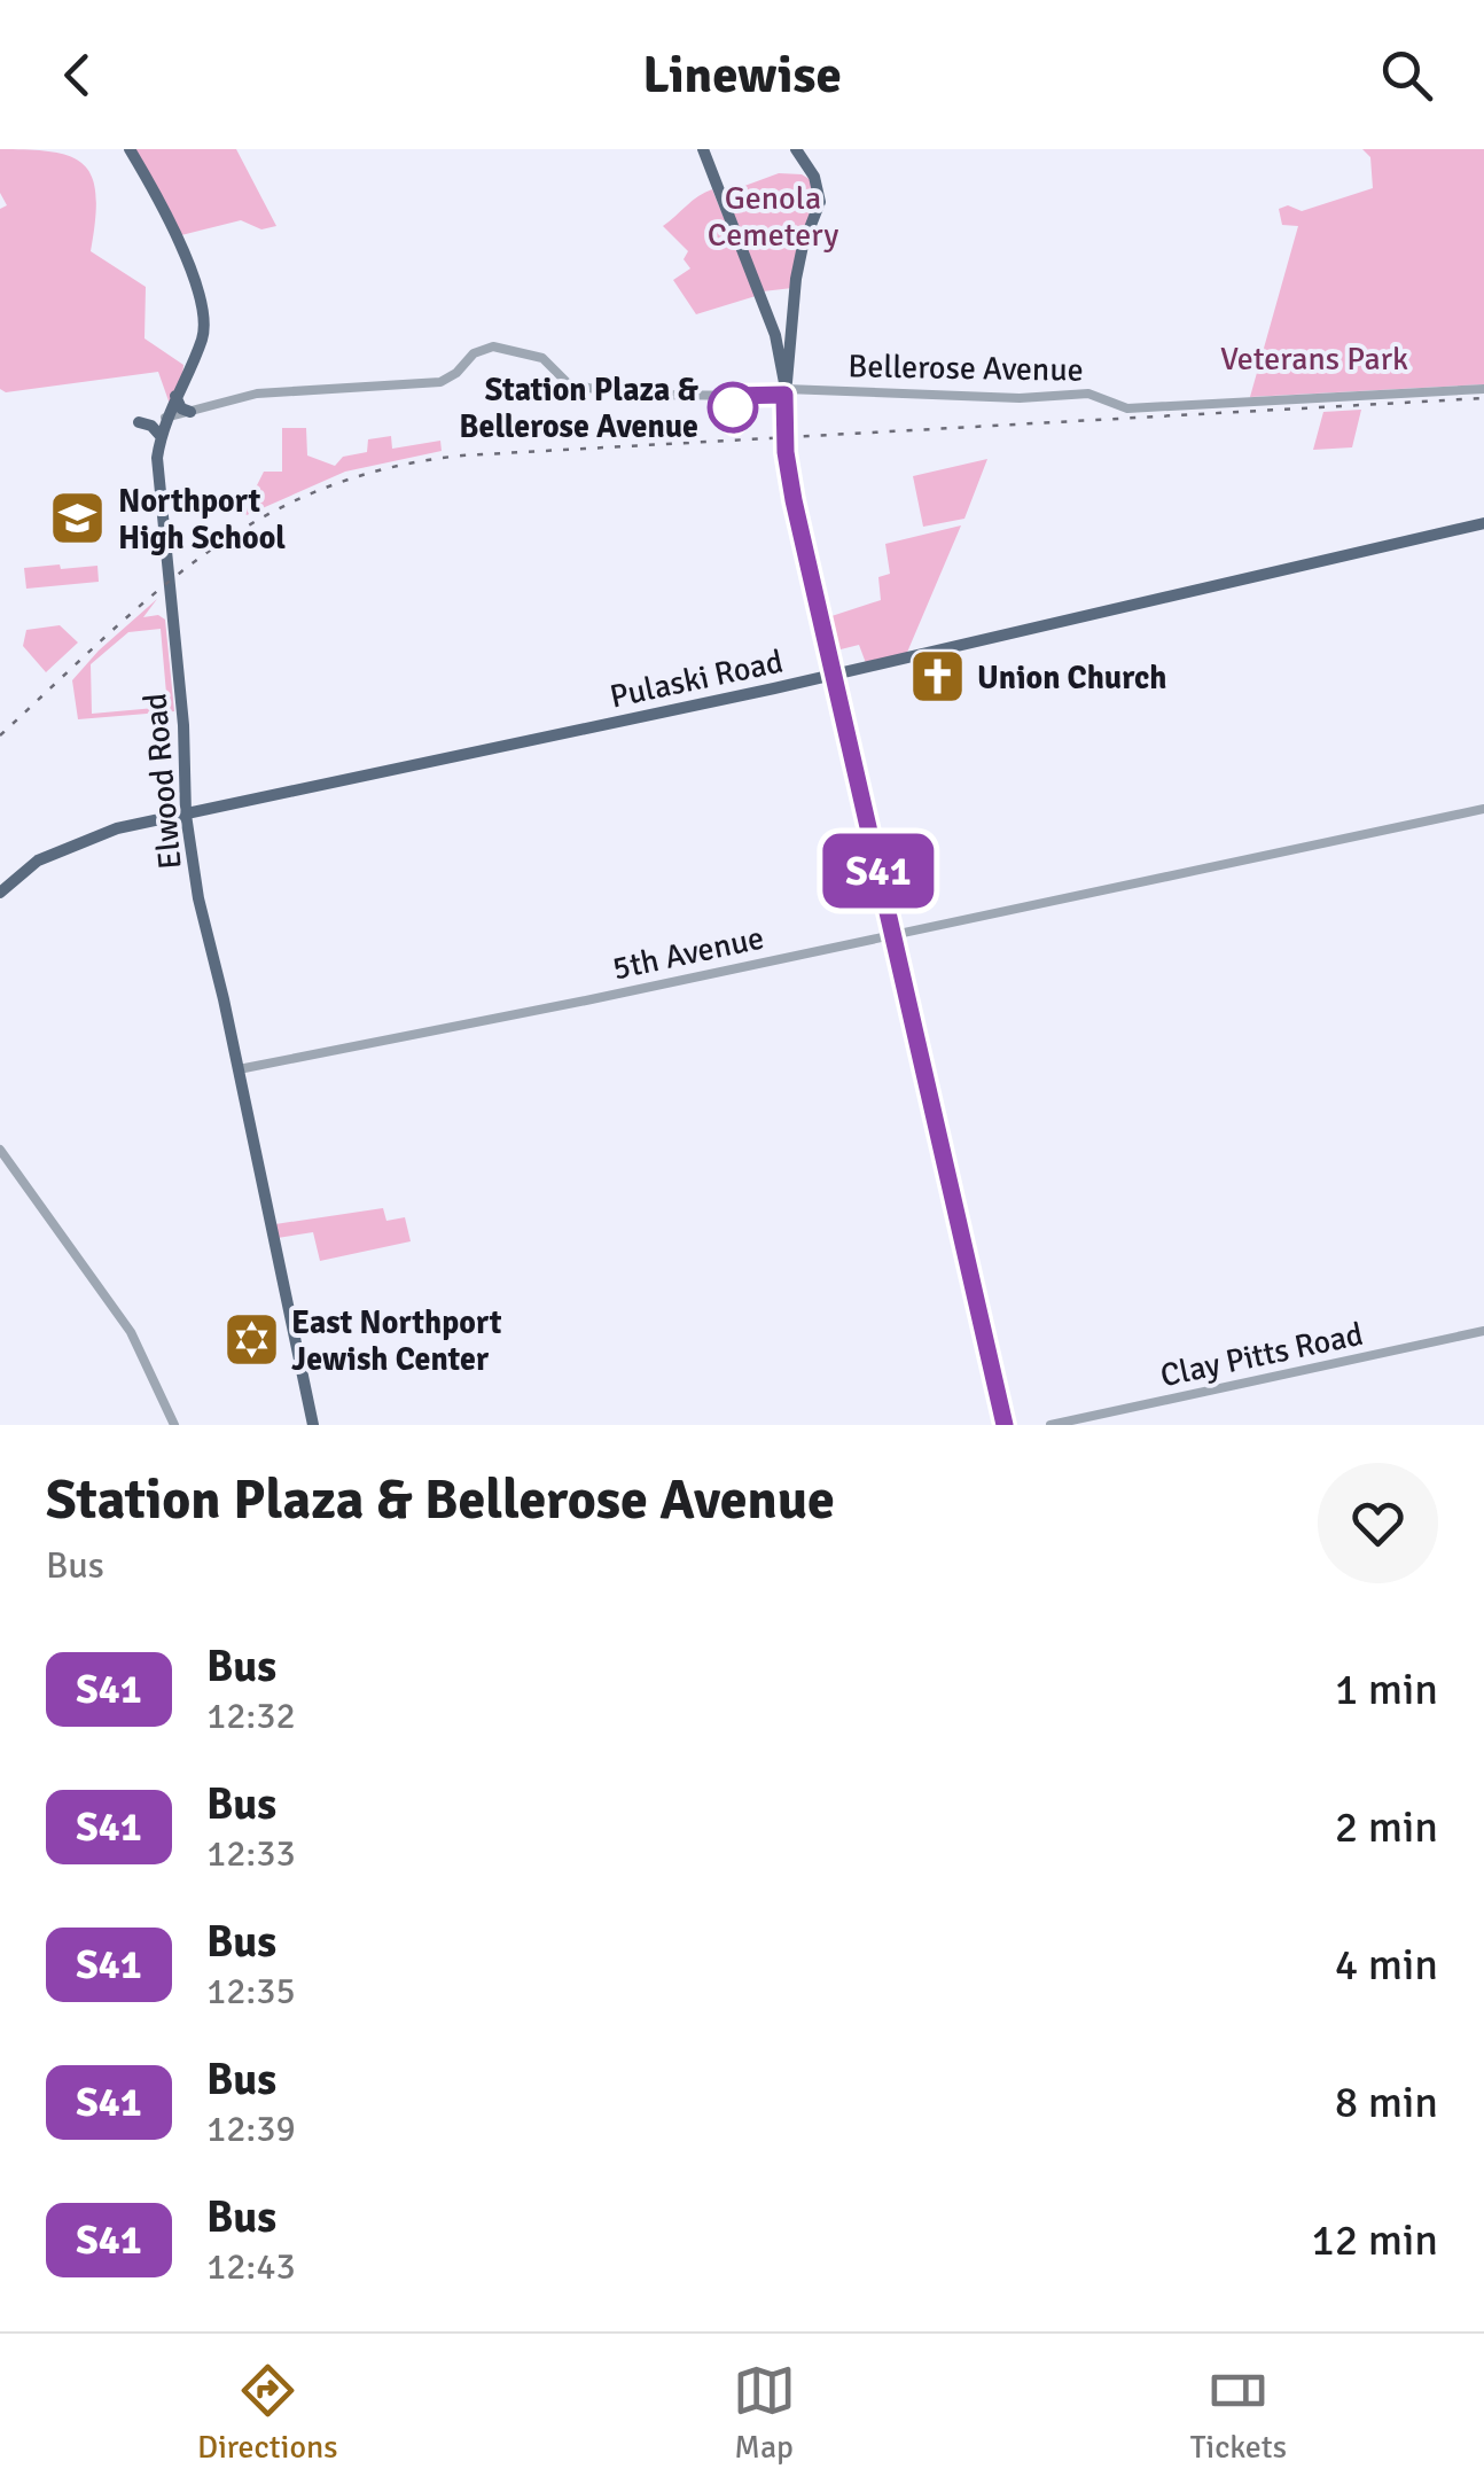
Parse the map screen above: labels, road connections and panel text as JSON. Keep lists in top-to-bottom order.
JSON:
{
  "streets": {
    "main road": ["Pulaski Road", "Elwood Road"],
    "street": ["Bellerose Avenue", "5th Avenue", "Clay Pitts Road"]
  },
  "crossings": [
    ["Bellerose Avenue", "Elwood Road"],
    ["Pulaski Road", "Elwood Road"],
    ["Elwood Road", "5th Avenue"]
  ],
  "parks": ["Genola Cemetery", "Veterans Park"],
  "places": {
    "other": ["Station Plaza & Bellerose Avenue"],
    "school or university": ["Northport High School"],
    "church": ["Union Church"],
    "synagogue": ["East Northport Jewish Center"]
  },
  "lines": ["bus line S41"],
  "page": {
    "header": "Linewise",
    "on_map": "S41",
    "heading": ["Station Plaza & Bellerose Avenue", "Bus"],
    "list": [
      {
        "mark": "S41",
        "name": "Bus",
        "note": "12:32",
        "value": "1 min"
      },
      {
        "mark": "S41",
        "name": "Bus",
        "note": "12:33",
        "value": "2 min"
      },
      {
        "mark": "S41",
        "name": "Bus",
        "note": "12:35",
        "value": "4 min"
      },
      {
        "mark": "S41",
        "name": "Bus",
        "note": "12:39",
        "value": "8 min"
      },
      {
        "mark": "S41",
        "name": "Bus",
        "note": "12:43",
        "value": "12 min"
      }
    ],
    "tabs": ["Directions", "Map", "Tickets"]
  }
}
